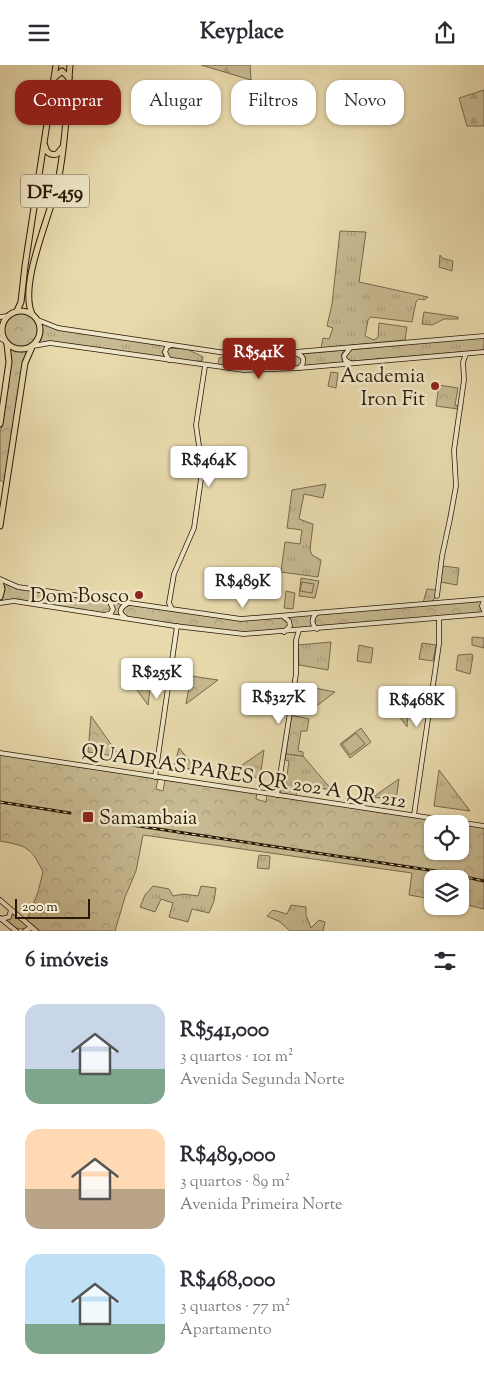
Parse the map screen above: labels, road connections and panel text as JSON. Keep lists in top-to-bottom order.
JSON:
{
  "streets": {
    "main road": ["DF-459", "QUADRAS PARES QR 202 A QR 212"]
  },
  "places": {
    "other": ["Academia Iron Fit", "Dom Bosco"],
    "transit": ["Samambaia"]
  },
  "scale_bar": "200 m",
  "page": {
    "header": "Keyplace",
    "chip": [
      "Comprar",
      "Alugar",
      "Filtros",
      "Novo"
    ],
    "price": [
      "R$541K",
      "R$464K",
      "R$489K",
      "R$255K",
      "R$327K",
      "R$468K"
    ],
    "scale": "200 m",
    "heading": "6 imóveis",
    "list": [
      {
        "name": "R$541,000",
        "note": "3 quartos · 101 m² · Avenida Segunda Norte"
      },
      {
        "name": "R$489,000",
        "note": "3 quartos · 89 m² · Avenida Primeira Norte"
      },
      {
        "name": "R$468,000",
        "note": "3 quartos · 77 m² · Apartamento"
      }
    ]
  }
}
